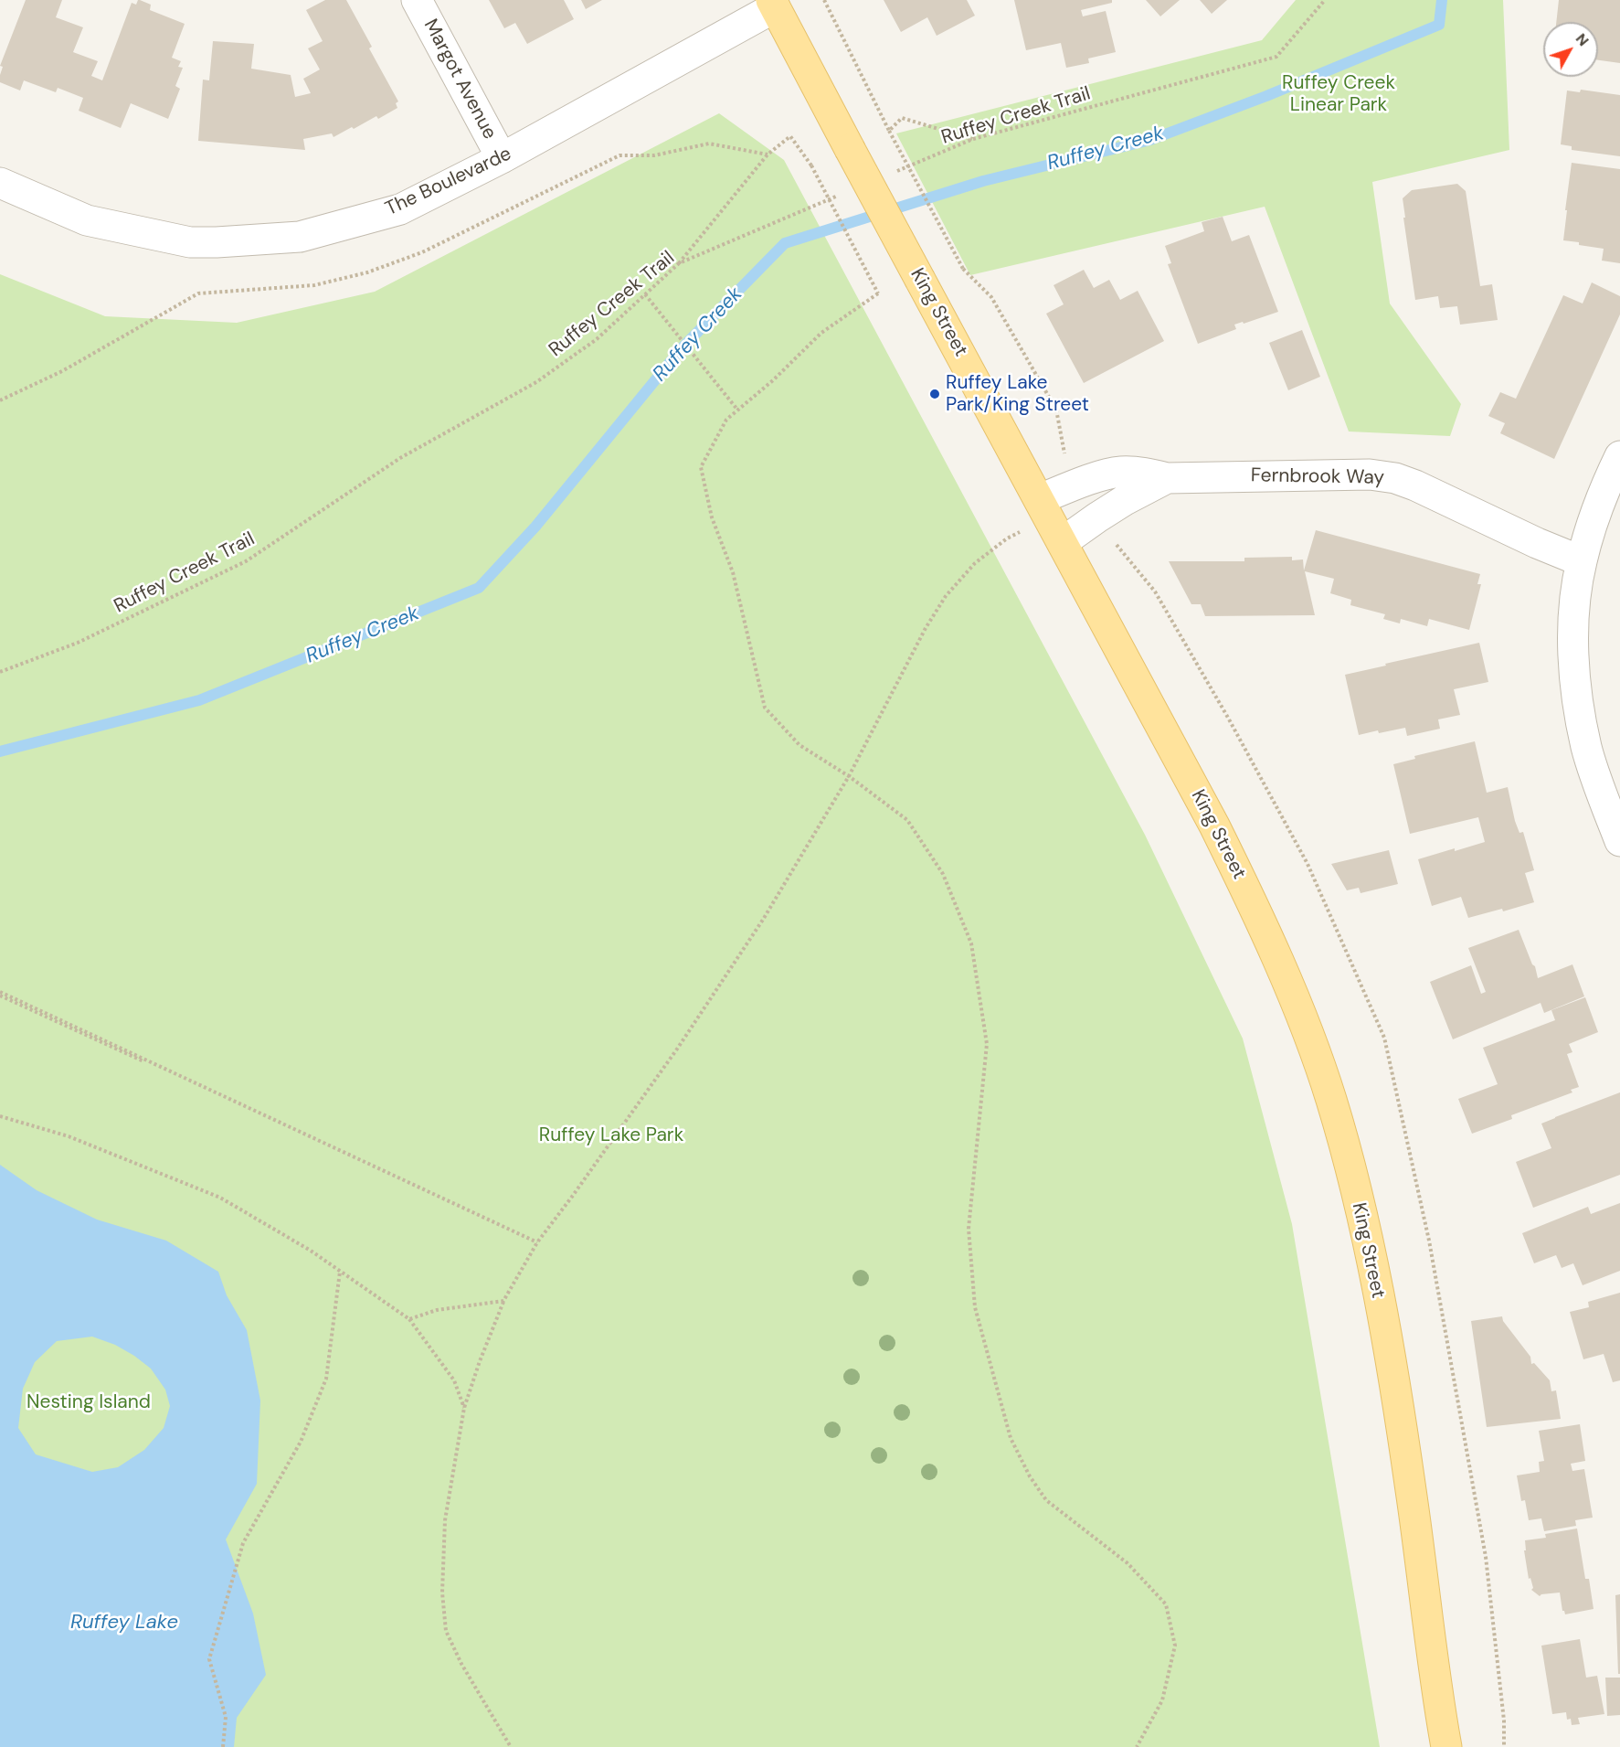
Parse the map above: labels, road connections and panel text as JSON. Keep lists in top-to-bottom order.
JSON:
{
  "streets": {
    "main road": ["King Street"],
    "street": ["Margot Avenue", "The Boulevarde", "Fernbrook Way"],
    "path": ["Ruffey Creek Trail"]
  },
  "crossings": [
    ["Margot Avenue", "The Boulevarde"],
    ["The Boulevarde", "King Street"],
    ["King Street", "Fernbrook Way"]
  ],
  "water": ["Ruffey Creek", "Ruffey Lake"],
  "parks": ["Ruffey Creek Linear Park", "Ruffey Lake Park", "Nesting Island"],
  "places": ["Ruffey Lake Park/King Street"],
  "north": "top right"
}
